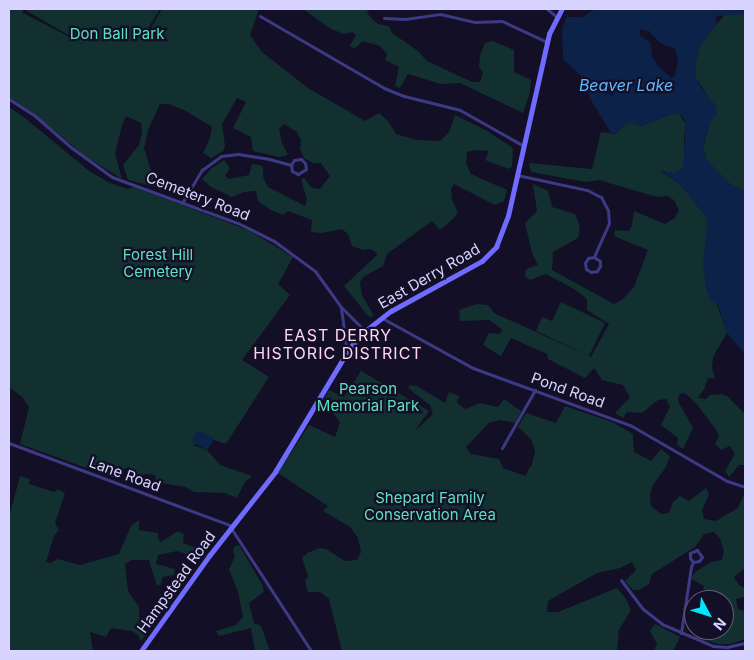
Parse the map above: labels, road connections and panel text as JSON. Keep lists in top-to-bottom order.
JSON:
{
  "streets": {
    "street": [
      "Cemetery Road",
      "East Derry Road",
      "Pond Road",
      "Lane Road",
      "Hampstead Road"
    ]
  },
  "crossings": [
    ["Cemetery Road", "East Derry Road"],
    ["East Derry Road", "Pond Road"],
    ["East Derry Road", "Lane Road"],
    ["East Derry Road", "Hampstead Road"],
    ["Lane Road", "Hampstead Road"]
  ],
  "districts": ["EAST DERRY HISTORIC DISTRICT"],
  "water": ["Beaver Lake"],
  "parks": [
    "Don Ball Park",
    "Forest Hill Cemetery",
    "Pearson Memorial Park",
    "Shepard Family Conservation Area"
  ],
  "north": "bottom right"
}
